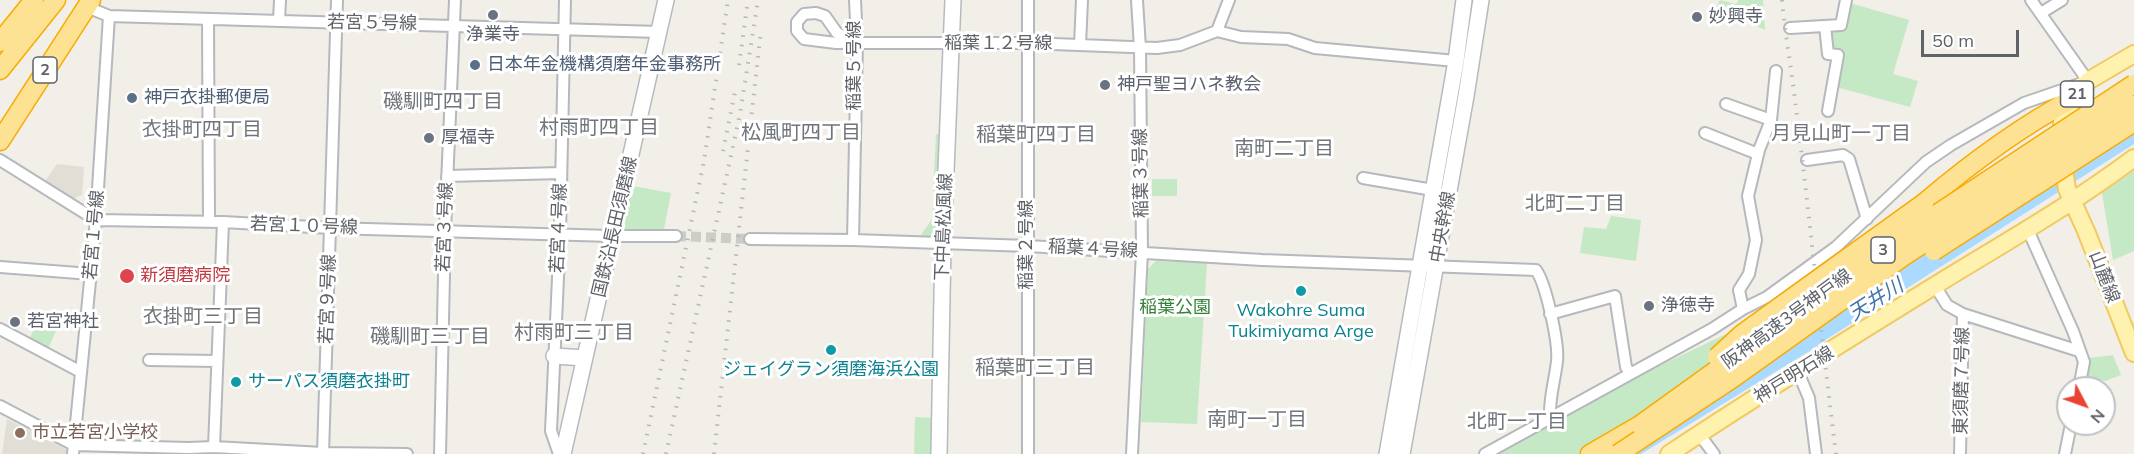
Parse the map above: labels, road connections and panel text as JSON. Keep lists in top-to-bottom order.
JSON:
{
  "streets": {
    "highway": ["2", "3", "阪神高速3号神戸線"],
    "main road": ["21", "山麓線", "神戸明石線"],
    "street": [
      "若宮５号線",
      "稲葉１２号線",
      "稲葉５号線",
      "稲葉３号線",
      "若宮１０号線",
      "若宮３号線",
      "国鉄沿長田須磨線",
      "下中島松風線",
      "中央幹線",
      "若宮４号線",
      "若宮１号線",
      "稲葉２号線",
      "稲葉４号線",
      "若宮９号線",
      "東須磨７号線"
    ]
  },
  "crossings": [
    ["若宮５号線", "2"],
    ["若宮５号線", "若宮３号線"],
    ["若宮５号線", "国鉄沿長田須磨線"],
    ["若宮５号線", "若宮４号線"],
    ["若宮５号線", "若宮１号線"],
    ["若宮５号線", "若宮９号線"],
    ["稲葉１２号線", "稲葉５号線"],
    ["稲葉１２号線", "稲葉３号線"],
    ["稲葉１２号線", "下中島松風線"],
    ["稲葉１２号線", "稲葉２号線"],
    ["稲葉５号線", "稲葉４号線"],
    ["21", "山麓線"],
    ["21", "神戸明石線"],
    ["稲葉３号線", "稲葉４号線"],
    ["若宮１０号線", "若宮３号線"],
    ["若宮１０号線", "国鉄沿長田須磨線"],
    ["若宮１０号線", "若宮４号線"],
    ["若宮１０号線", "若宮１号線"],
    ["若宮１０号線", "若宮９号線"],
    ["国鉄沿長田須磨線", "若宮４号線"],
    ["下中島松風線", "稲葉４号線"],
    ["中央幹線", "稲葉４号線"],
    ["稲葉２号線", "稲葉４号線"],
    ["山麓線", "神戸明石線"],
    ["神戸明石線", "東須磨７号線"]
  ],
  "districts": [
    "磯馴町四丁目",
    "村雨町四丁目",
    "衣掛町四丁目",
    "松風町四丁目",
    "月見山町一丁目",
    "稲葉町四丁目",
    "南町二丁目",
    "北町二丁目",
    "衣掛町三丁目",
    "村雨町三丁目",
    "磯馴町三丁目",
    "稲葉町三丁目",
    "南町一丁目",
    "北町一丁目"
  ],
  "water": ["天井川"],
  "parks": ["稲葉公園"],
  "places": [
    "浄業寺",
    "妙興寺",
    "日本年金機構須磨年金事務所",
    "神戸聖ヨハネ教会",
    "神戸衣掛郵便局",
    "厚福寺",
    "新須磨病院",
    "Wakohre Suma Tukimiyama Arge",
    "浄徳寺",
    "若宮神社",
    "ジェイグラン須磨海浜公園",
    "サーパス須磨衣掛町",
    "市立若宮小学校"
  ],
  "scale_bar": "50 m",
  "north": "bottom right"
}
